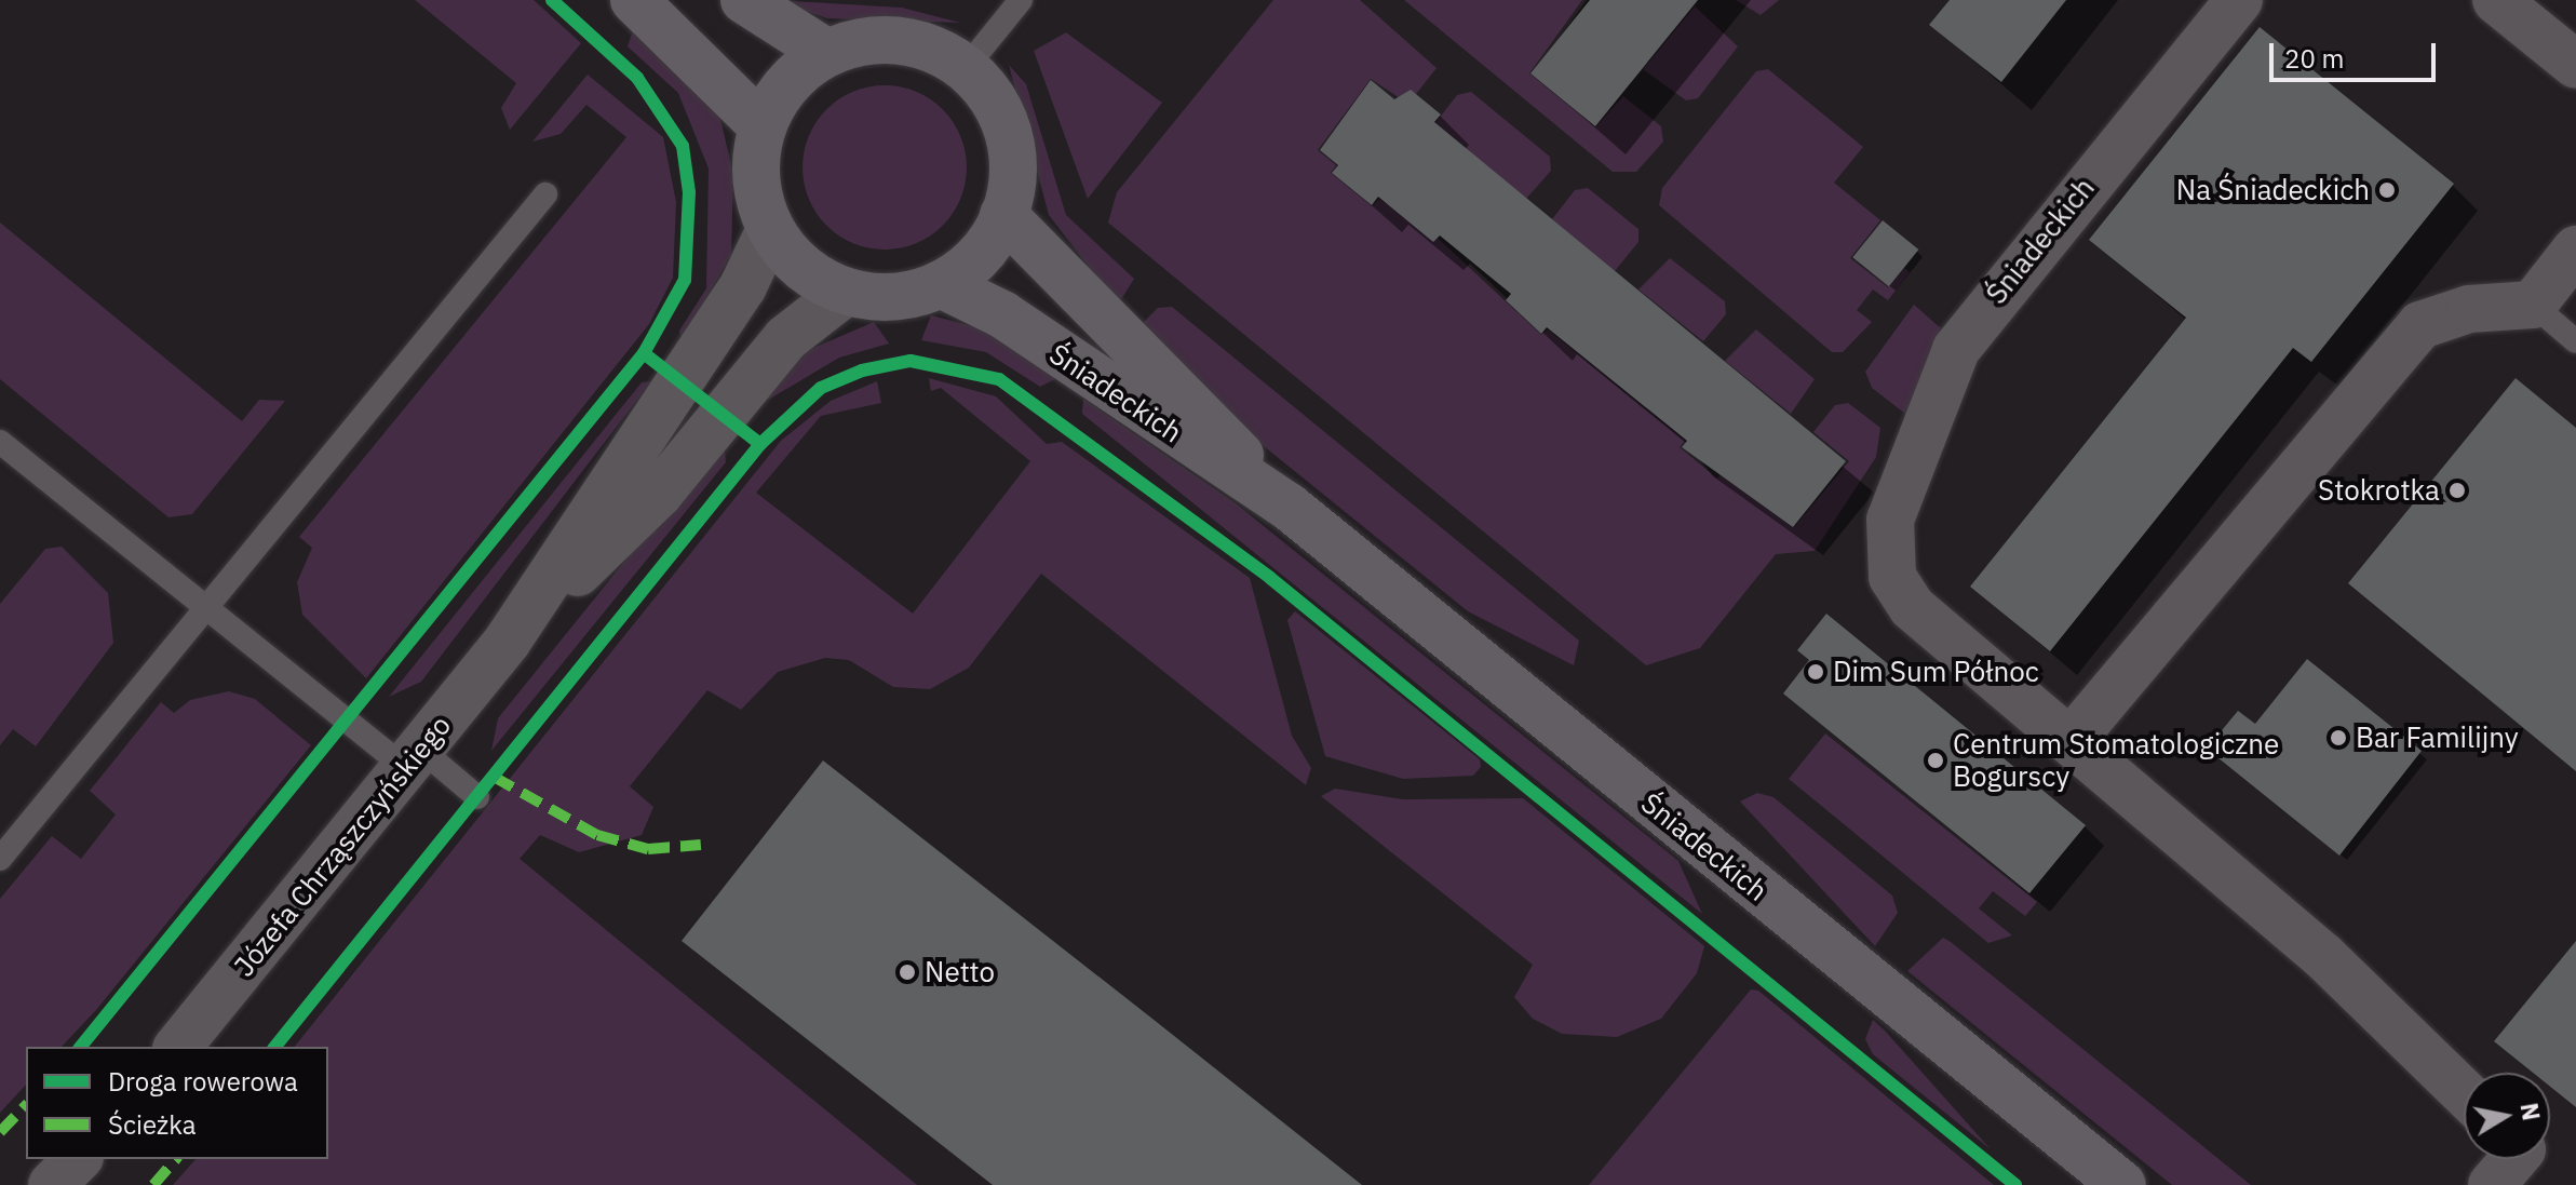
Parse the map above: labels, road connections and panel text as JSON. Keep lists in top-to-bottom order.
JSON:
{
  "streets": {
    "street": ["Śniadeckich", "Józefa Chrząszczyńskiego"]
  },
  "crossings": [
    ["Śniadeckich", "Józefa Chrząszczyńskiego"]
  ],
  "places": [
    "Na Śniadeckich",
    "Stokrotka",
    "Dim Sum Północ",
    "Bar Familijny",
    "Centrum Stomatologiczne Bogurscy",
    "Netto"
  ],
  "legend": ["Droga rowerowa", "Ścieżka"],
  "scale_bar": "20 m",
  "north": "right"
}
